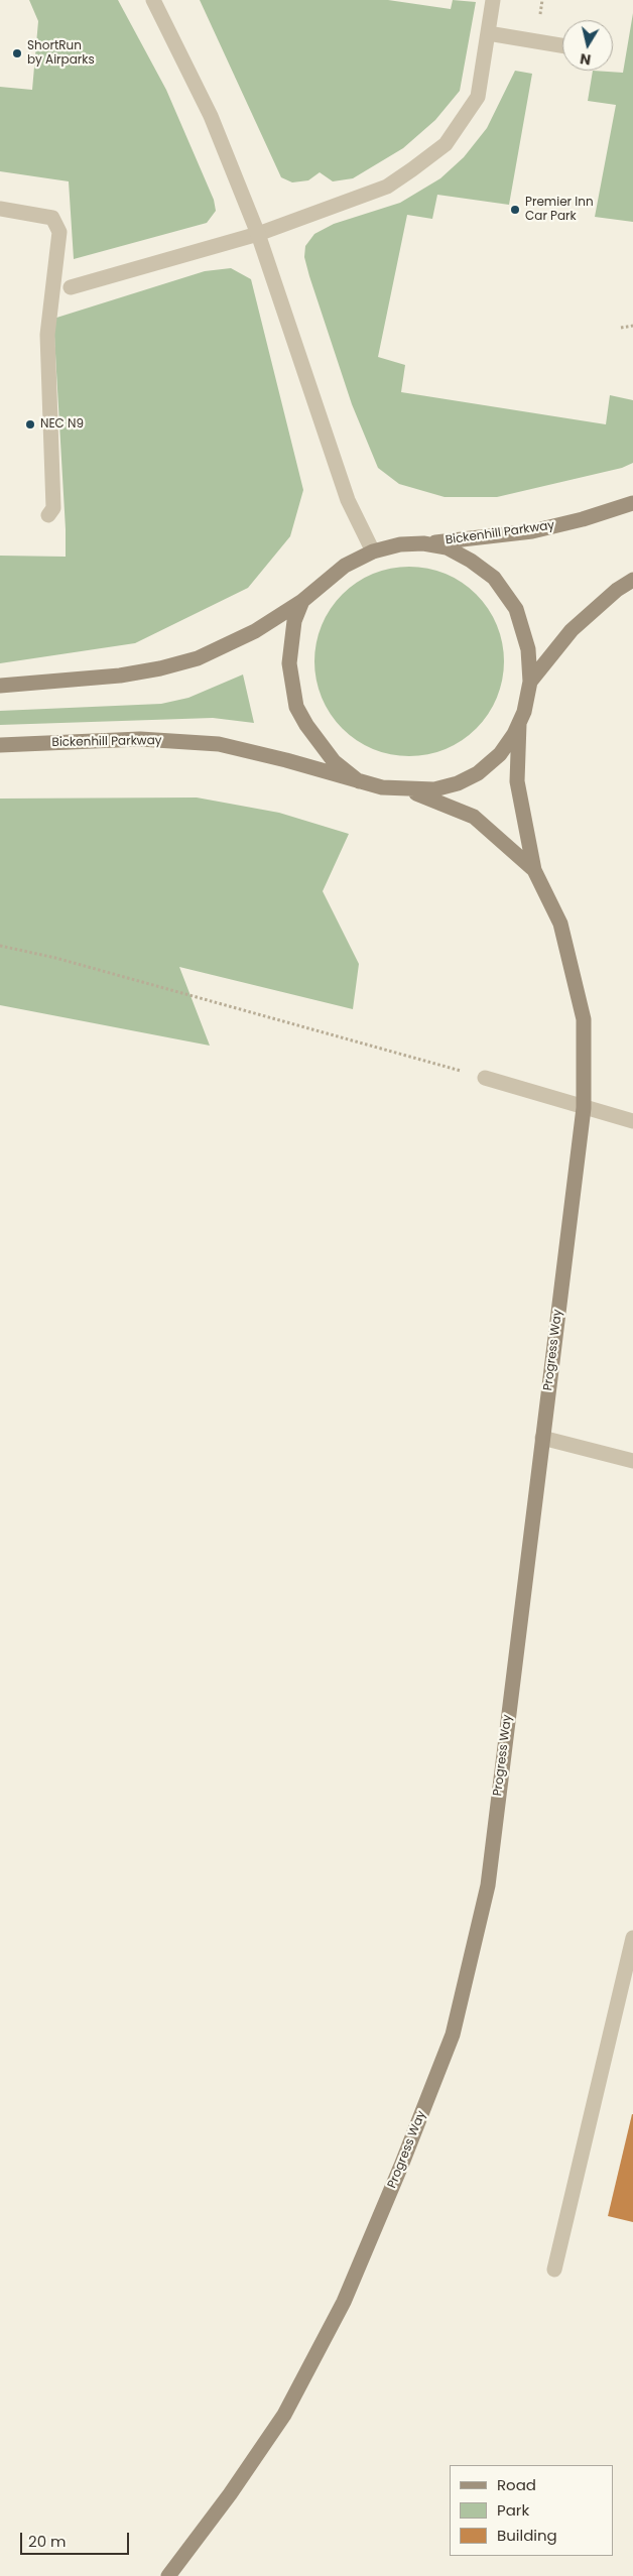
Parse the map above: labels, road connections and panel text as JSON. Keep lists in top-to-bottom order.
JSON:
{
  "streets": {
    "street": ["Bickenhill Parkway", "Progress Way"]
  },
  "crossings": [
    ["Bickenhill Parkway", "Progress Way"]
  ],
  "places": ["ShortRun by Airparks", "Premier Inn Car Park", "NEC N9"],
  "legend": ["Road", "Park", "Building"],
  "scale_bar": "20 m",
  "north": "bottom"
}
